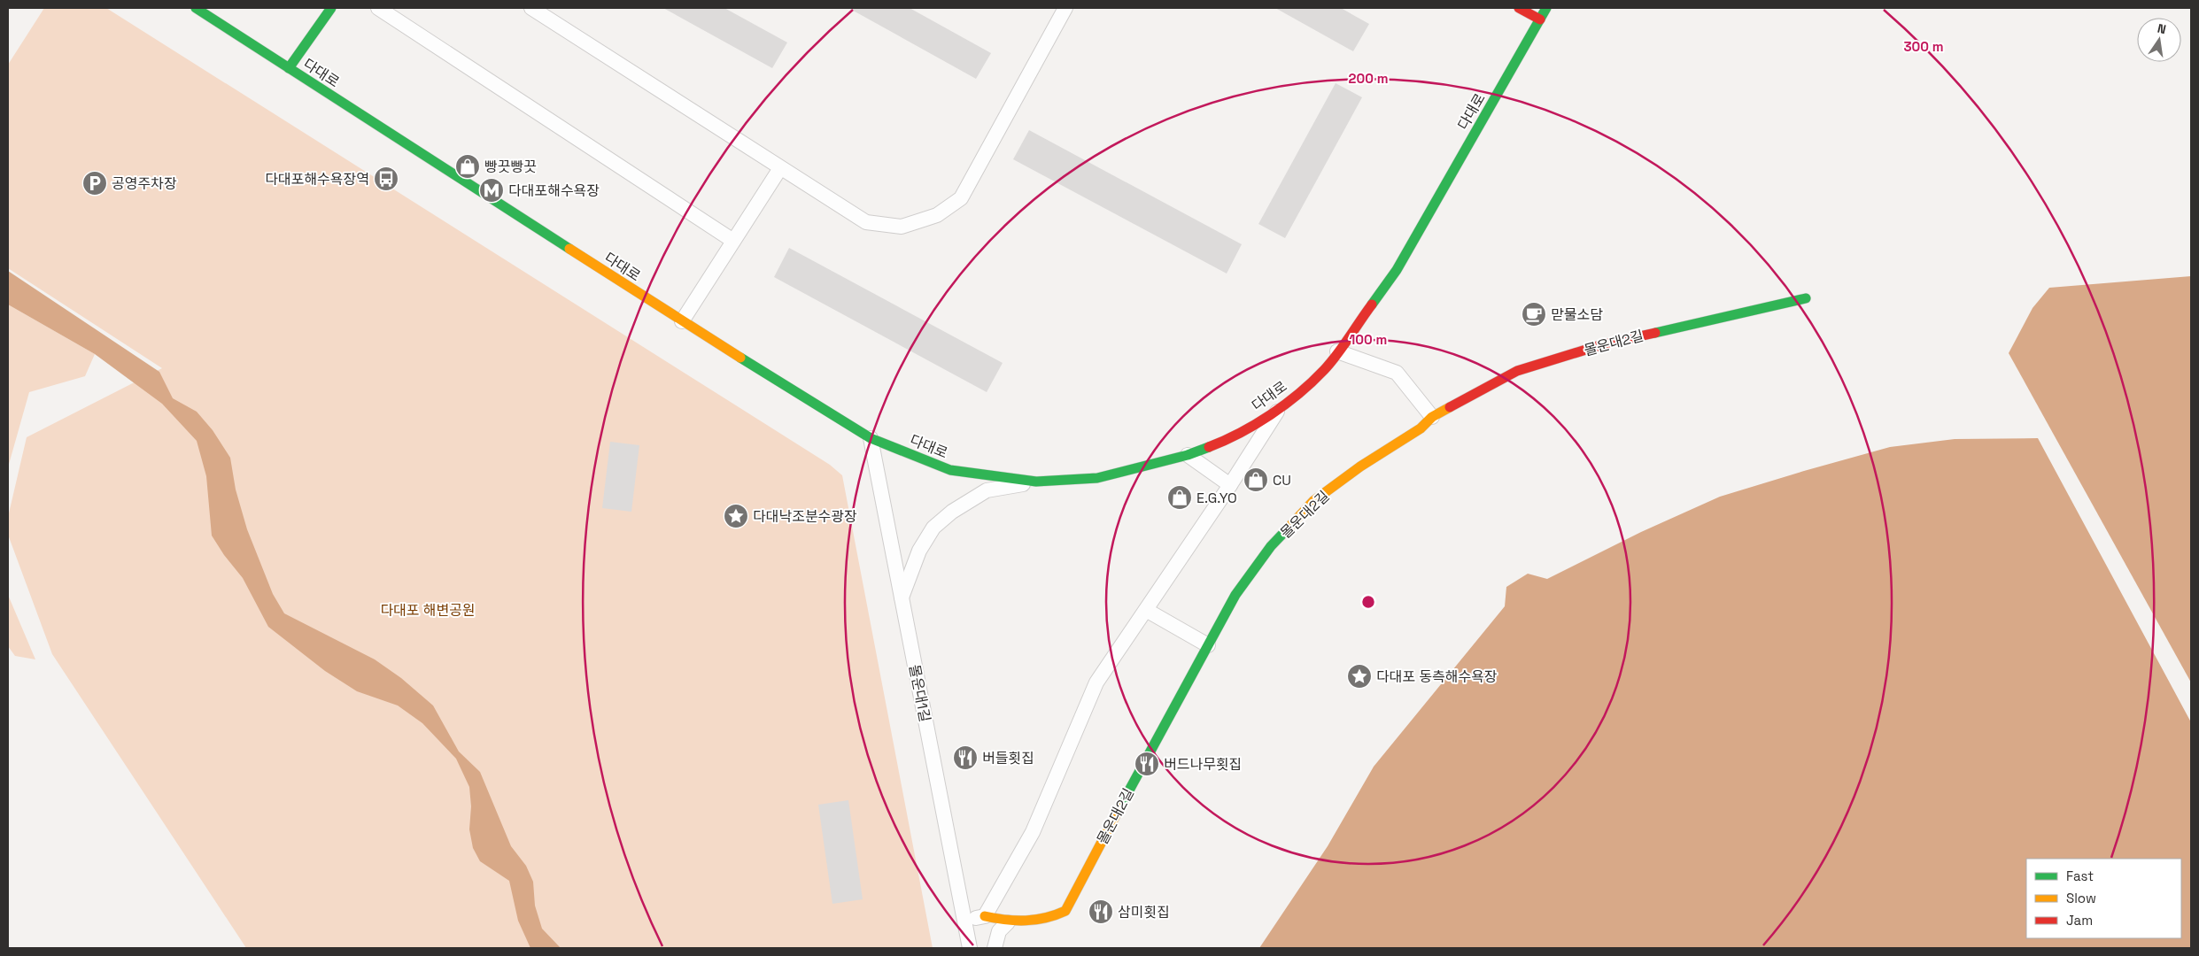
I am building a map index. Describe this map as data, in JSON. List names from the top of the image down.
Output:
{
  "streets": {
    "main road": ["다대로", "몰운대2길"],
    "street": ["몰운대1길"]
  },
  "crossings": [
    ["다대로", "몰운대1길"]
  ],
  "parks": ["다대포 해변공원"],
  "places": {
    "shop": ["빵끗빵끗", "CU", "E.G.YO"],
    "bus stop": ["다대포해수욕장역"],
    "parking": ["공영주차장"],
    "metro station": ["다대포해수욕장"],
    "cafe": ["맏물소담"],
    "place": ["다대낙조분수광장", "다대포 동측해수욕장"],
    "restaurant": ["버들횟집", "버드나무횟집", "삼미횟집"]
  },
  "legend": ["Fast", "Slow", "Jam"],
  "north": "top",
  "rings": ["300 m", "200 m", "100 m"]
}
